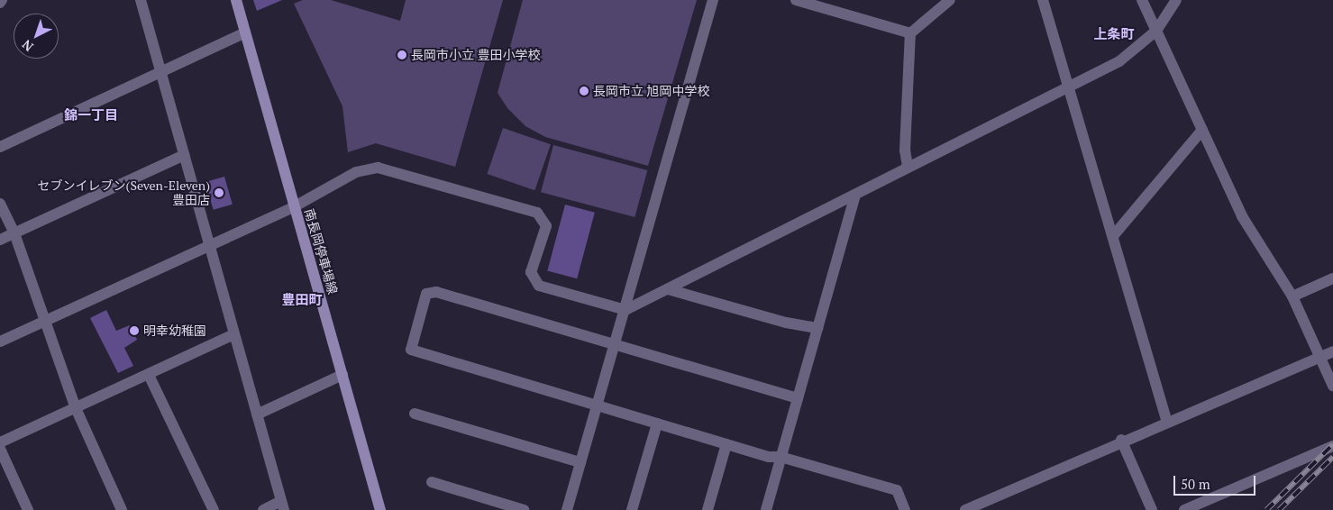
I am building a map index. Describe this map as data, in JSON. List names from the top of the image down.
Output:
{
  "streets": {
    "main road": ["南長岡停車場線"]
  },
  "districts": ["上条町", "錦一丁目", "豊田町"],
  "places": [
    "長岡市小立 豊田小学校",
    "長岡市立 旭岡中学校",
    "セブンイレブン(Seven-Eleven) 豊田店",
    "明幸幼稚園"
  ],
  "scale_bar": "50 m",
  "north": "bottom left"
}
